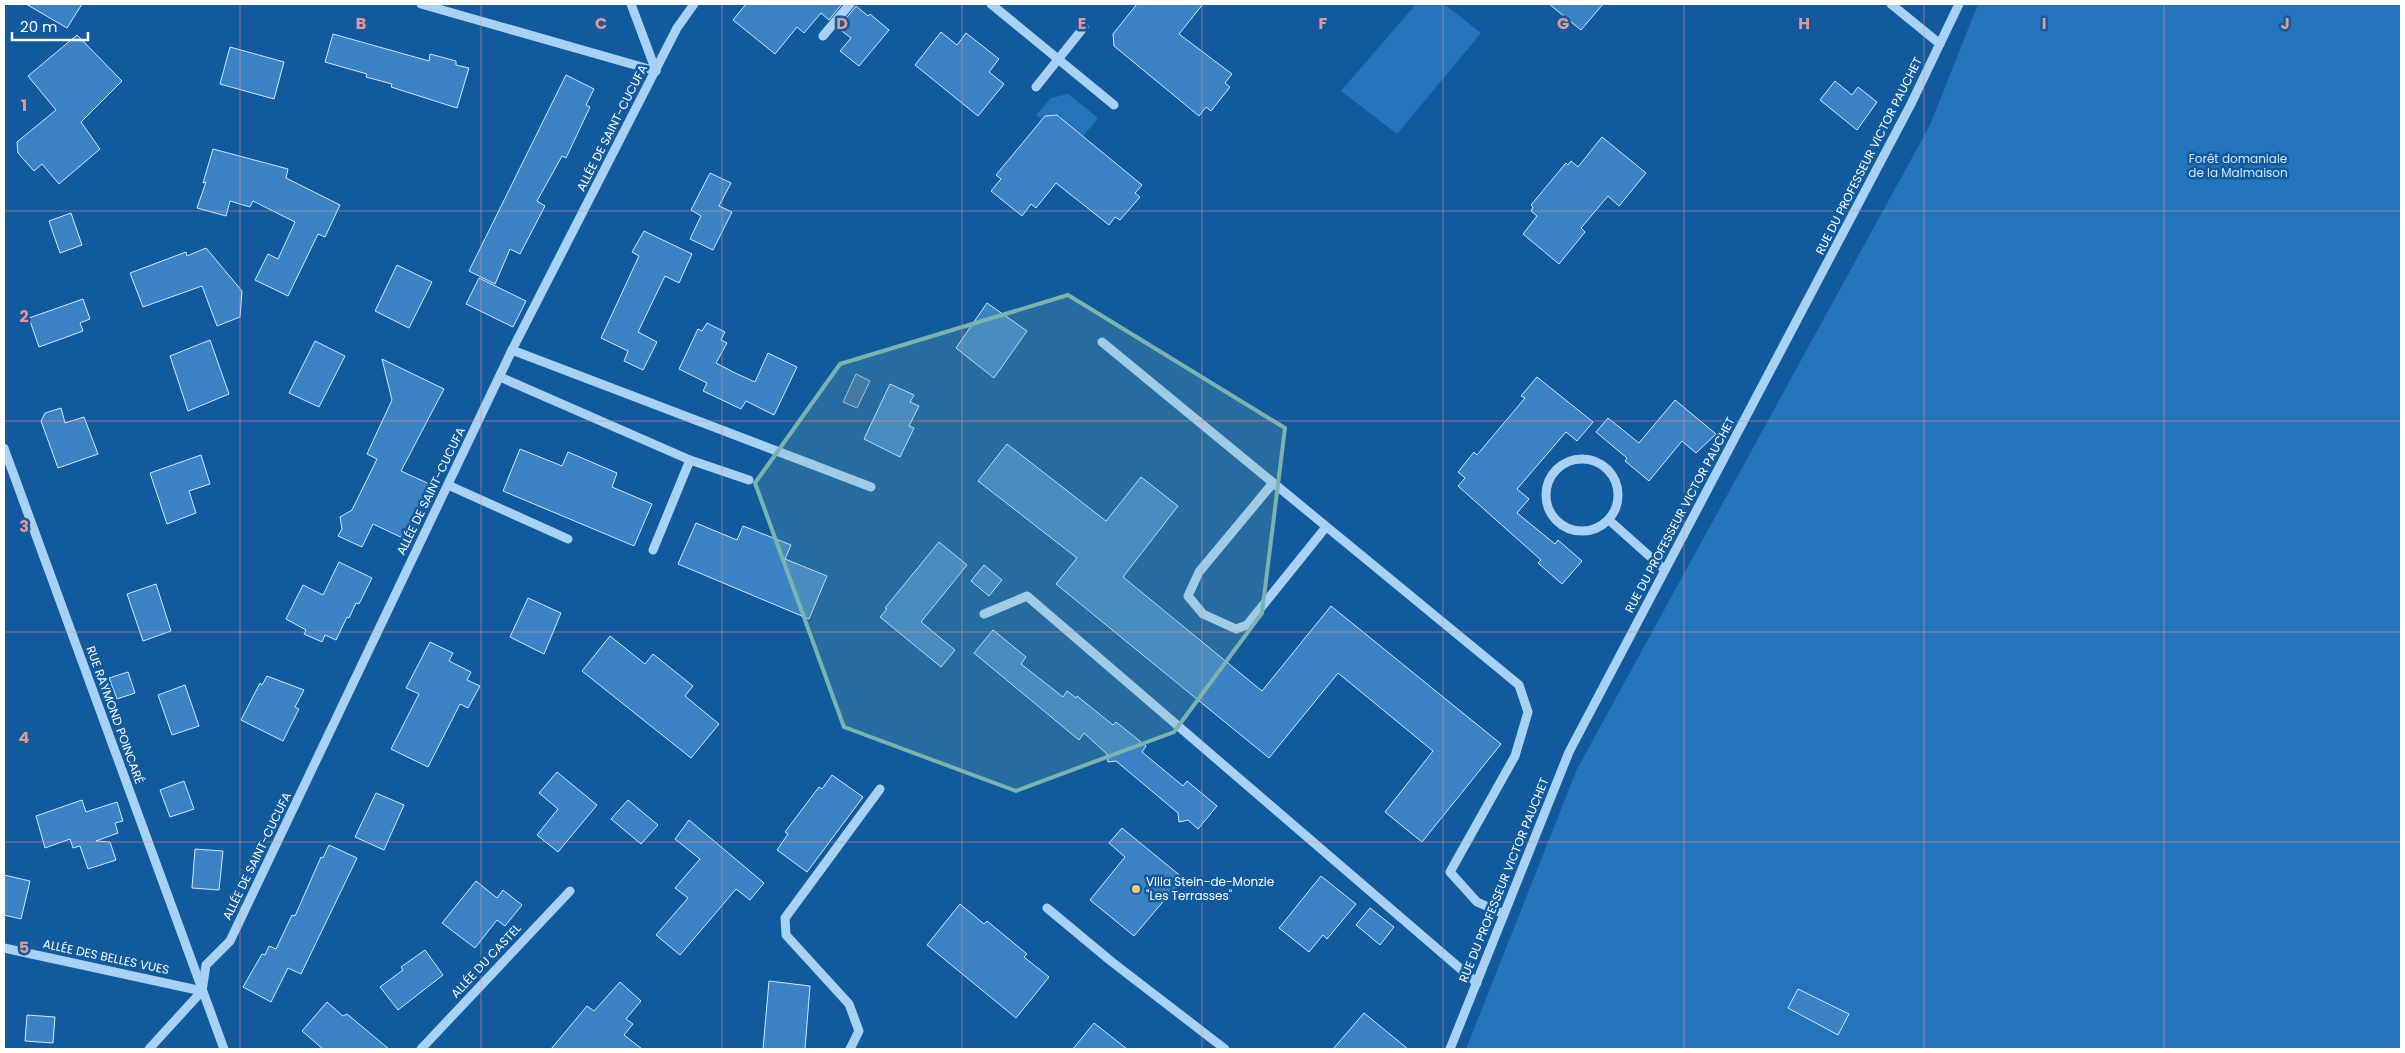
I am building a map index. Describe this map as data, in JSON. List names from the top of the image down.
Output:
{
  "streets": {
    "street": [
      "ALLÉE DE SAINT-CUCUFA",
      "RUE DU PROFESSEUR VICTOR PAUCHET",
      "RUE RAYMOND POINCARÉ",
      "ALLÉE DES BELLES VUES",
      "ALLÉE DU CASTEL"
    ]
  },
  "crossings": [
    ["ALLÉE DE SAINT-CUCUFA", "RUE RAYMOND POINCARÉ"],
    ["ALLÉE DE SAINT-CUCUFA", "ALLÉE DES BELLES VUES"],
    ["RUE RAYMOND POINCARÉ", "ALLÉE DES BELLES VUES"]
  ],
  "parks": ["Forêt domaniale de la Malmaison"],
  "places": ["Villa Stein-de-Monzie \"Les Terrasses\""],
  "scale_bar": "20 m",
  "grid": {
    "columns": [
      "B",
      "C",
      "D",
      "E",
      "F",
      "G",
      "H",
      "I",
      "J"
    ],
    "rows": [
      "1",
      "2",
      "3",
      "4",
      "5"
    ]
  }
}
